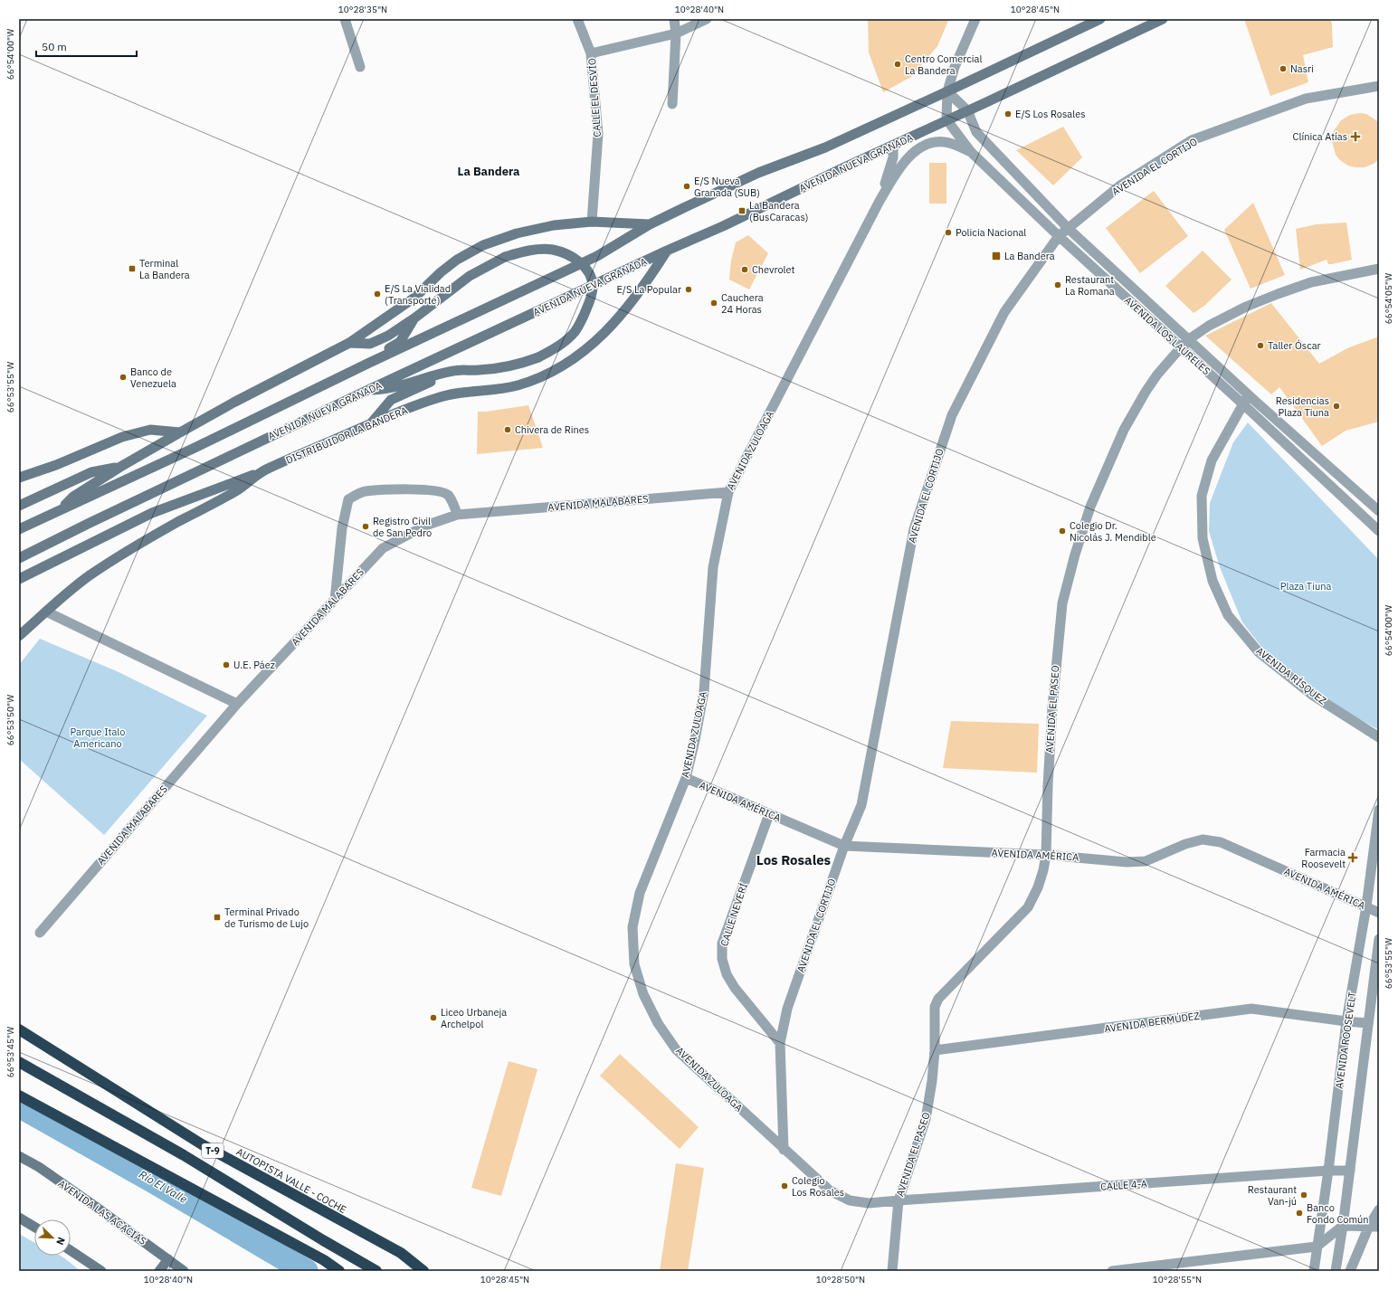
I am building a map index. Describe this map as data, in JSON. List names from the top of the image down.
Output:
{
  "streets": {
    "highway": ["T-9", "AUTOPISTA VALLE - COCHE"],
    "main road": ["AVENIDA NUEVA GRANADA", "DISTRIBUIDOR LA BANDERA", "AVENIDA LAS ACACIAS"],
    "street": [
      "CALLE EL DESVÍO",
      "AVENIDA EL CORTIJO",
      "AVENIDA LOS LAURELES",
      "AVENIDA ZULOAGA",
      "AVENIDA MALABARES",
      "AVENIDA RÍSQUEZ",
      "AVENIDA EL PASEO",
      "AVENIDA AMÉRICA",
      "CALLE NEVERÍ",
      "AVENIDA BERMÚDEZ",
      "AVENIDA ROOSEVELT",
      "CALLE 4-A"
    ]
  },
  "crossings": [
    ["AVENIDA NUEVA GRANADA", "AVENIDA LOS LAURELES"],
    ["AVENIDA NUEVA GRANADA", "DISTRIBUIDOR LA BANDERA"],
    ["AVENIDA NUEVA GRANADA", "AVENIDA ZULOAGA"],
    ["AVENIDA EL CORTIJO", "AVENIDA LOS LAURELES"],
    ["AVENIDA EL CORTIJO", "AVENIDA ZULOAGA"],
    ["AVENIDA EL CORTIJO", "AVENIDA AMÉRICA"],
    ["AVENIDA EL CORTIJO", "CALLE NEVERÍ"],
    ["AVENIDA LOS LAURELES", "AVENIDA ZULOAGA"],
    ["AVENIDA LOS LAURELES", "AVENIDA RÍSQUEZ"],
    ["AVENIDA LOS LAURELES", "AVENIDA EL PASEO"],
    ["AVENIDA ZULOAGA", "AVENIDA MALABARES"],
    ["AVENIDA ZULOAGA", "AVENIDA EL PASEO"],
    ["AVENIDA ZULOAGA", "AVENIDA AMÉRICA"],
    ["AVENIDA ZULOAGA", "CALLE 4-A"],
    ["AVENIDA EL PASEO", "AVENIDA AMÉRICA"],
    ["AVENIDA EL PASEO", "AVENIDA BERMÚDEZ"],
    ["AVENIDA EL PASEO", "CALLE 4-A"],
    ["AVENIDA AMÉRICA", "CALLE NEVERÍ"],
    ["AVENIDA AMÉRICA", "AVENIDA ROOSEVELT"],
    ["AVENIDA BERMÚDEZ", "AVENIDA ROOSEVELT"],
    ["AVENIDA ROOSEVELT", "CALLE 4-A"]
  ],
  "districts": ["La Bandera", "Los Rosales"],
  "water": ["Río El Valle"],
  "parks": ["Plaza Tiuna", "Parque Italo Americano"],
  "places": {
    "other": [
      "Centro Comercial La Bandera",
      "Nasri",
      "E/S Los Rosales",
      "E/S Nueva Granada (SUB)",
      "Policia Nacional",
      "Chevrolet",
      "Restaurant La Romana",
      "E/S La Popular",
      "E/S La Vialidad (Transporte)",
      "Cauchera 24 Horas",
      "Taller Óscar",
      "Banco de Venezuela",
      "Residencias Plaza Tiuna",
      "Chivera de Rines",
      "Registro Civil de San Pedro",
      "Colegio Dr. Nicolás J. Mendible",
      "U.E. Páez",
      "Liceo Urbaneja Archelpol",
      "Colegio Los Rosales",
      "Restaurant Van-jú",
      "Banco Fondo Común"
    ],
    "health": ["Clínica Atías", "Farmacia Roosevelt"],
    "transit": [
      "La Bandera (BusCaracas)",
      "La Bandera",
      "Terminal La Bandera",
      "Terminal Privado de Turismo de Lujo"
    ]
  },
  "scale_bar": "50 m",
  "north": "bottom right",
  "coordinates": [
    "10°28'35\"N",
    "10°28'40\"N",
    "10°28'45\"N",
    "66°54'00\"W",
    "66°54'05\"W",
    "66°53'55\"W",
    "66°53'50\"W",
    "66°53'45\"W",
    "10°28'50\"N",
    "10°28'55\"N"
  ]
}
